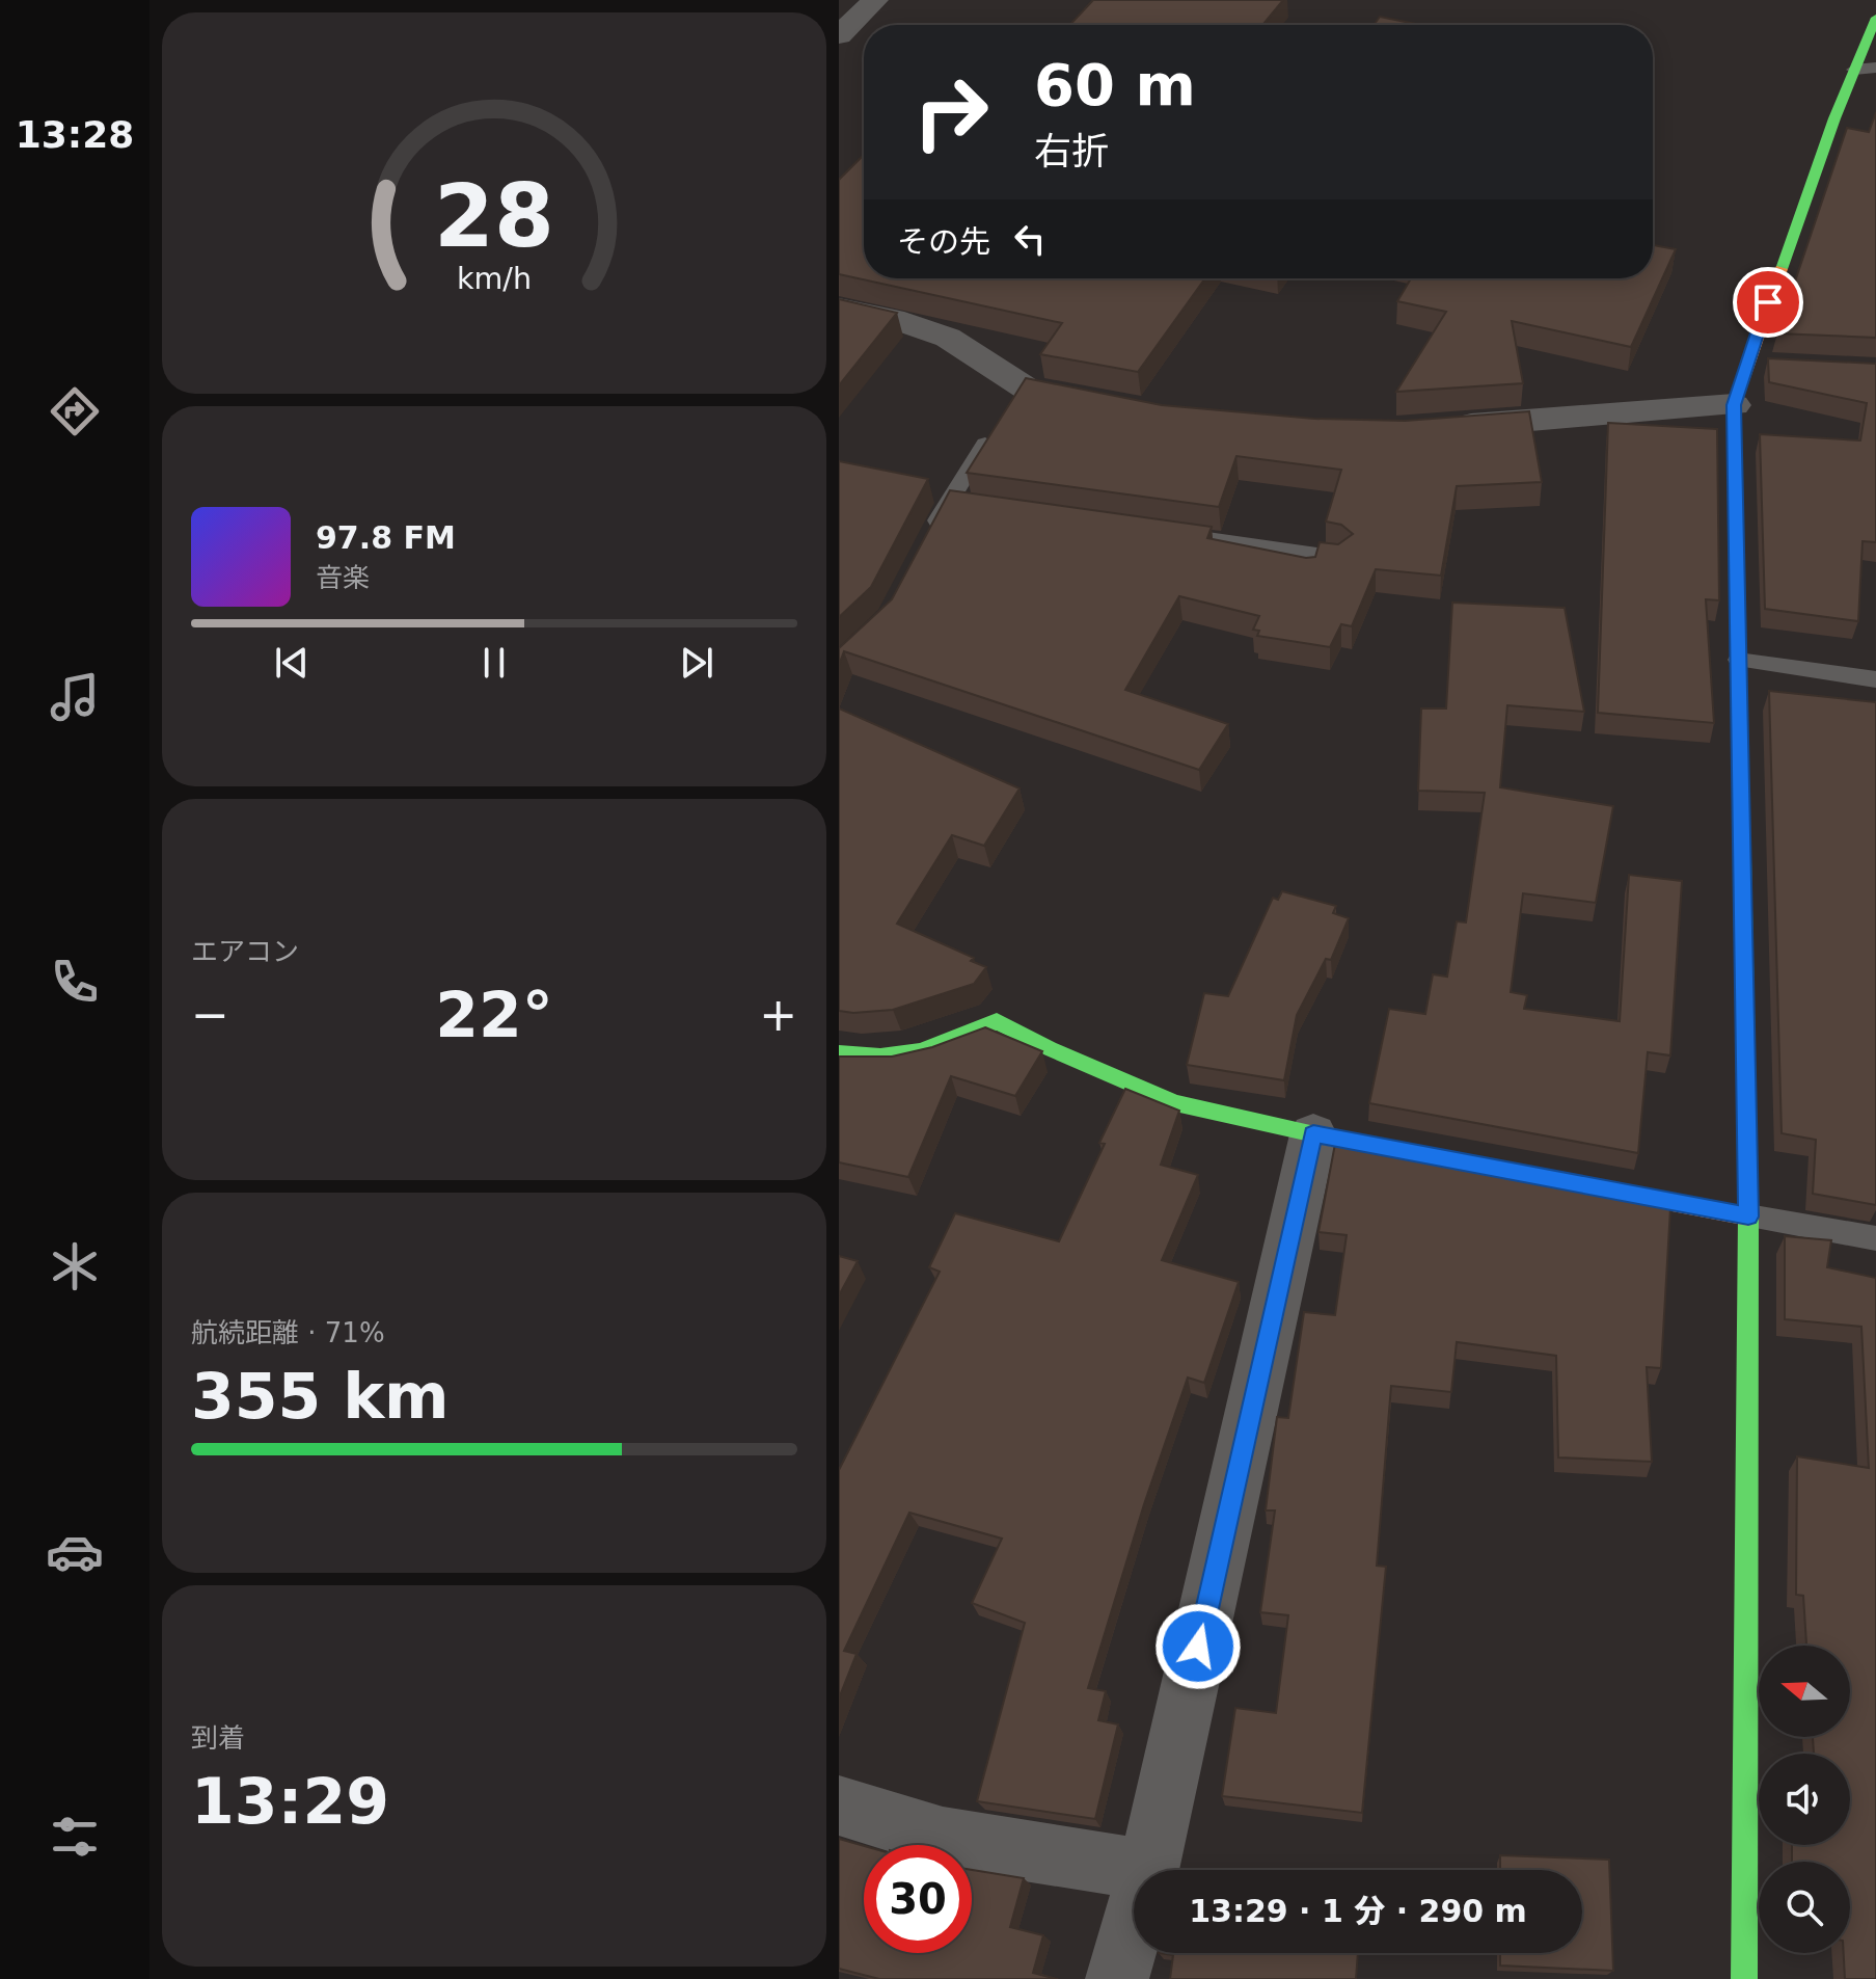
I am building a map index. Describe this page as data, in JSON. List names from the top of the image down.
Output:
{
  "north": "left",
  "page": {
    "tabs": "13:28",
    "turn": ["60 m", "右折"],
    "then": "その先",
    "song": ["97.8 FM", "音楽"],
    "tile": [
      "エアコン",
      ["航続距離 · 71%", "355 km"],
      ["到着", "13:29"]
    ],
    "heat": ["−", "22°", "+"],
    "limit": "30",
    "trip": "13:29 · 1 分 · 290 m",
    "gauge": ["28", "km/h"]
  }
}
